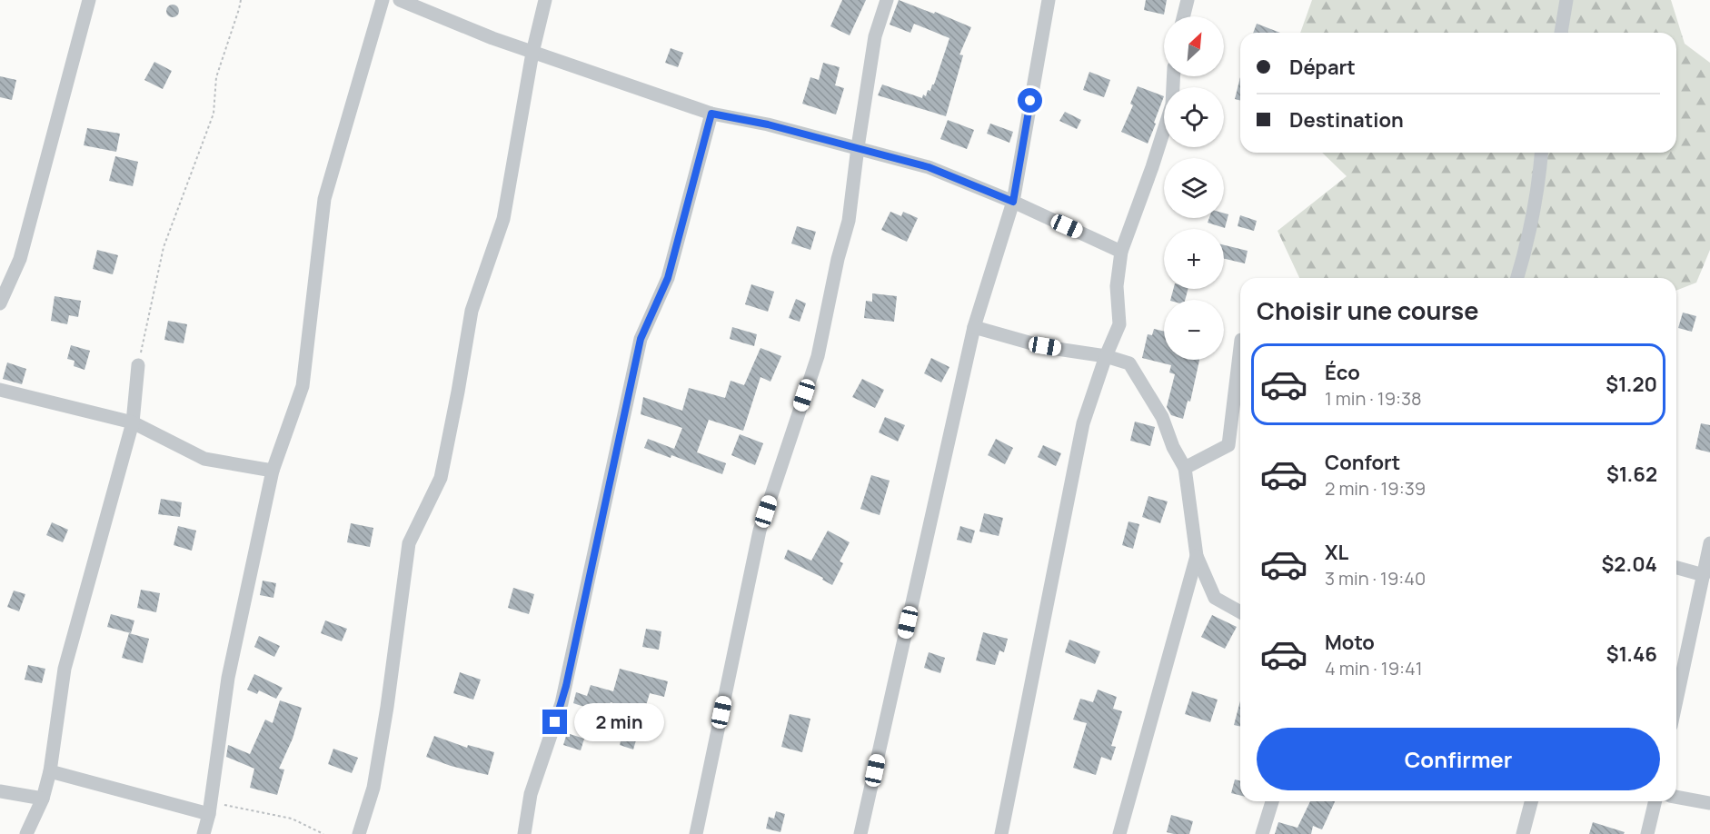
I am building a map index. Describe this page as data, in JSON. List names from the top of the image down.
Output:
{
  "north": "top right",
  "page": {
    "map_buttons": ["+", "−"],
    "banner": ["Départ", "Destination"],
    "heading": "Choisir une course",
    "list": [
      {
        "name": "Éco",
        "note": "1 min · 19:38",
        "value": "$1.20"
      },
      {
        "name": "Confort",
        "note": "2 min · 19:39",
        "value": "$1.62"
      },
      {
        "name": "XL",
        "note": "3 min · 19:40",
        "value": "$2.04"
      },
      {
        "name": "Moto",
        "note": "4 min · 19:41",
        "value": "$1.46"
      }
    ],
    "bubble": "2 min",
    "buttons": "Confirmer"
  }
}
